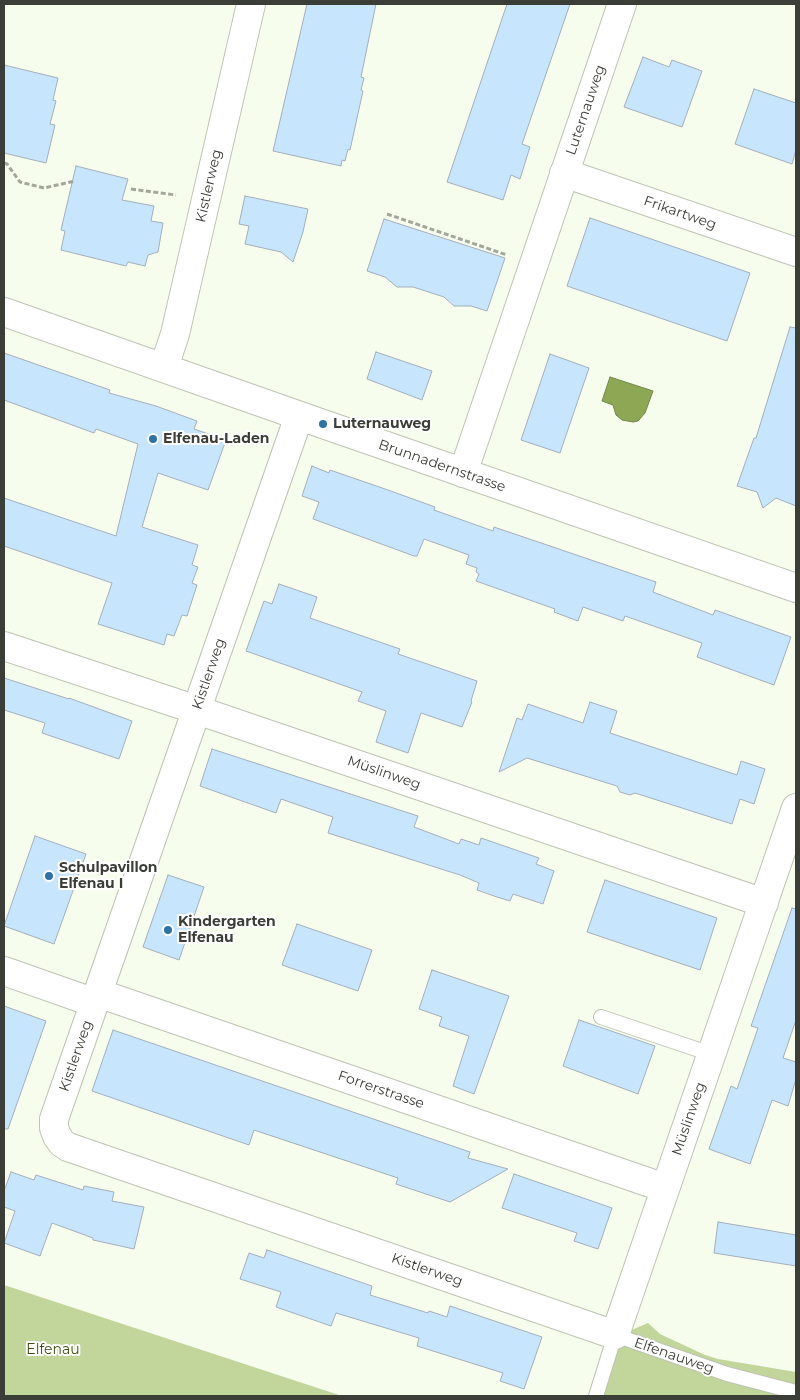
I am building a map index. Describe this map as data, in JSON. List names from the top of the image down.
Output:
{
  "streets": {
    "street": [
      "Luternauweg",
      "Kistlerweg",
      "Frikartweg",
      "Brunnadernstrasse",
      "Müslinweg",
      "Forrerstrasse"
    ],
    "lane": ["Elfenauweg"]
  },
  "crossings": [
    ["Luternauweg", "Frikartweg"],
    ["Luternauweg", "Brunnadernstrasse"],
    ["Kistlerweg", "Brunnadernstrasse"],
    ["Kistlerweg", "Müslinweg"],
    ["Kistlerweg", "Forrerstrasse"],
    ["Kistlerweg", "Elfenauweg"],
    ["Müslinweg", "Forrerstrasse"],
    ["Müslinweg", "Elfenauweg"]
  ],
  "parks": ["Elfenau"],
  "places": [
    "Luternauweg",
    "Elfenau-Laden",
    "Schulpavillon Elfenau I",
    "Kindergarten Elfenau"
  ]
}
